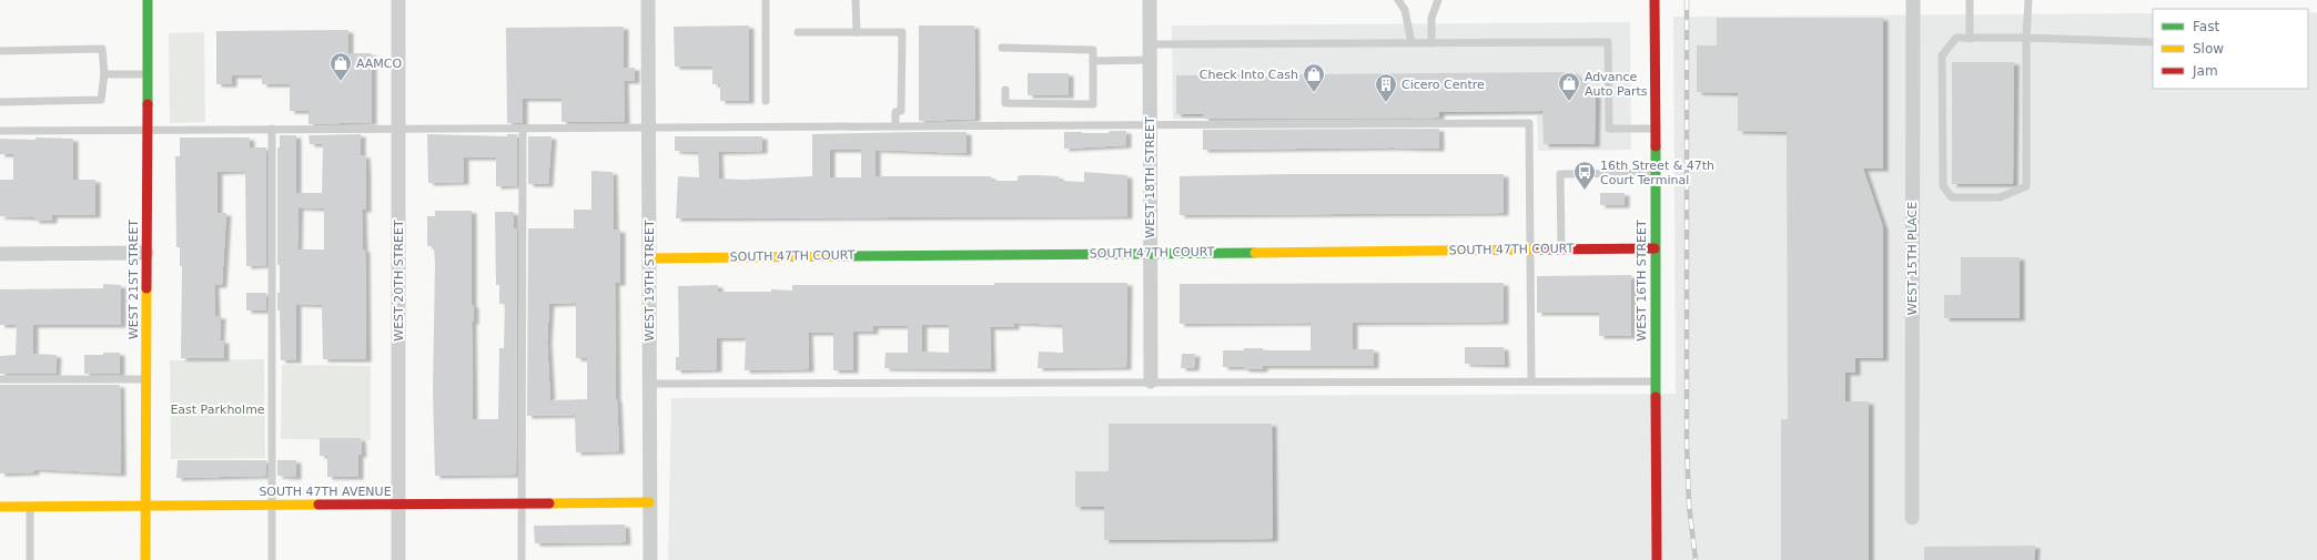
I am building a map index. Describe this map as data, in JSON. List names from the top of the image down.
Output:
{
  "streets": {
    "street": [
      "WEST 18TH STREET",
      "SOUTH 47TH COURT",
      "WEST 15TH PLACE",
      "WEST 21ST STREET",
      "WEST 20TH STREET",
      "WEST 19TH STREET",
      "WEST 16TH STREET",
      "SOUTH 47TH AVENUE"
    ]
  },
  "crossings": [
    ["WEST 18TH STREET", "SOUTH 47TH COURT"],
    ["SOUTH 47TH COURT", "WEST 19TH STREET"],
    ["SOUTH 47TH COURT", "WEST 16TH STREET"],
    ["WEST 21ST STREET", "SOUTH 47TH AVENUE"],
    ["WEST 20TH STREET", "SOUTH 47TH AVENUE"],
    ["WEST 19TH STREET", "SOUTH 47TH AVENUE"]
  ],
  "parks": ["East Parkholme"],
  "places": {
    "shop": ["AAMCO", "Check Into Cash", "Advance Auto Parts"],
    "building": ["Cicero Centre"],
    "bus stop": ["16th Street & 47th Court Terminal"]
  },
  "legend": ["Fast", "Slow", "Jam"]
}
